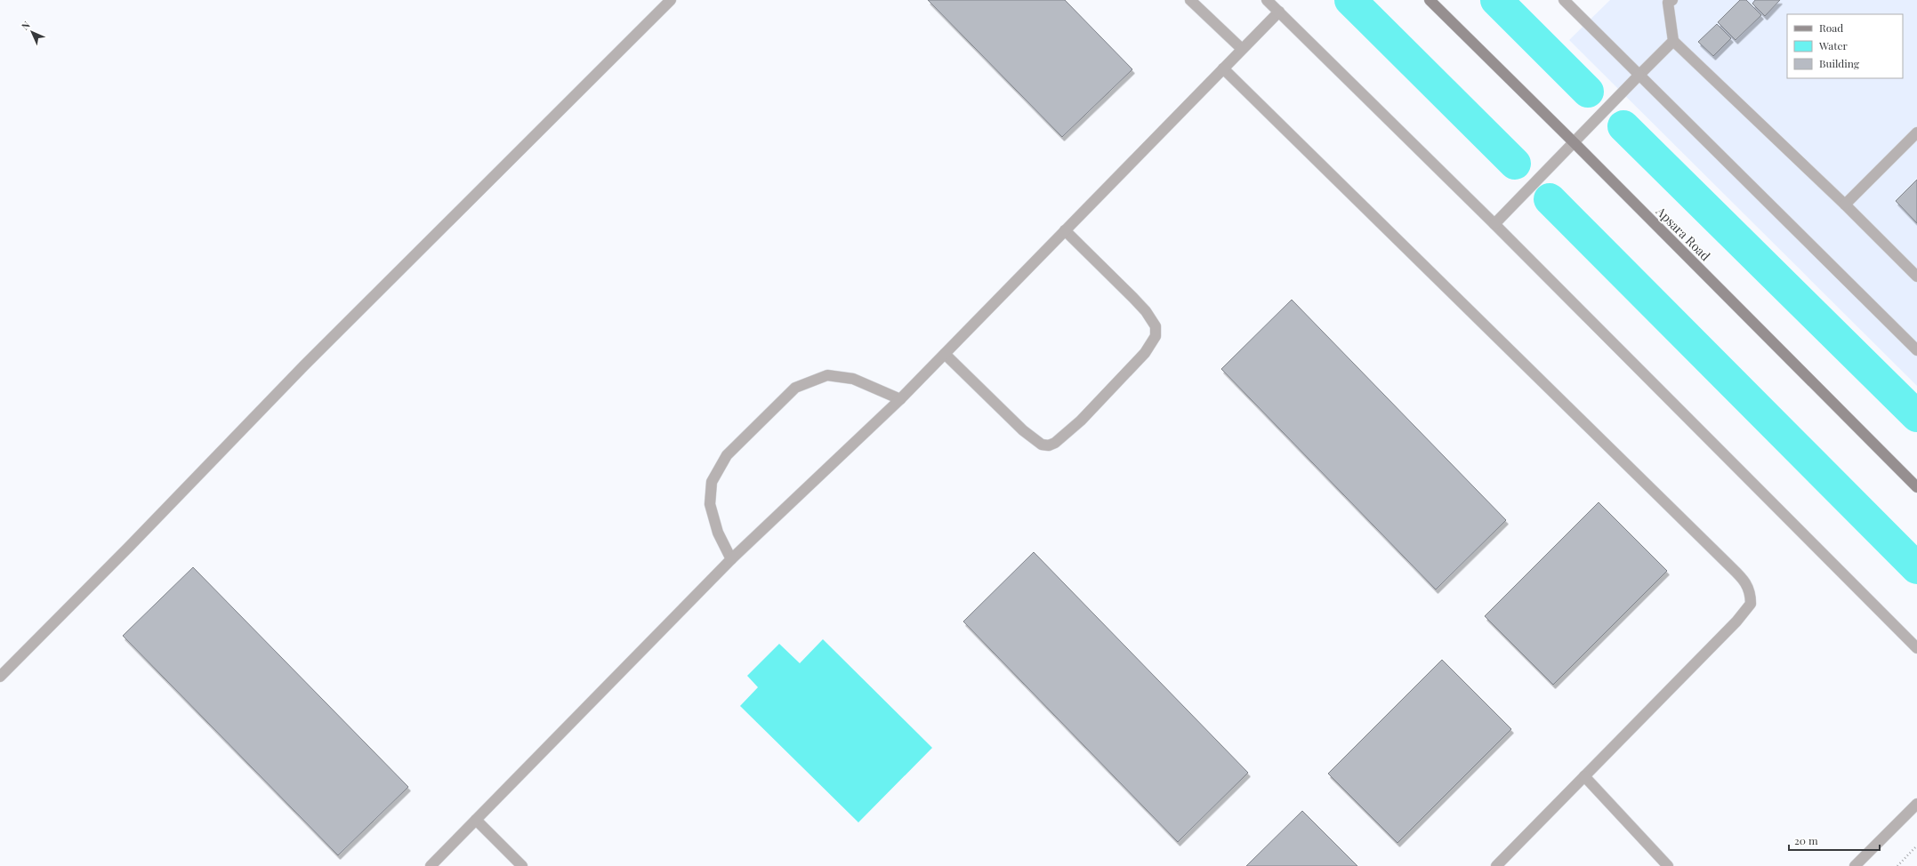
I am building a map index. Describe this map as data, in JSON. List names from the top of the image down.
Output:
{
  "streets": {
    "street": ["Apsara Road"]
  },
  "legend": ["Road", "Water", "Building"],
  "scale_bar": "20 m",
  "north": "top left"
}
